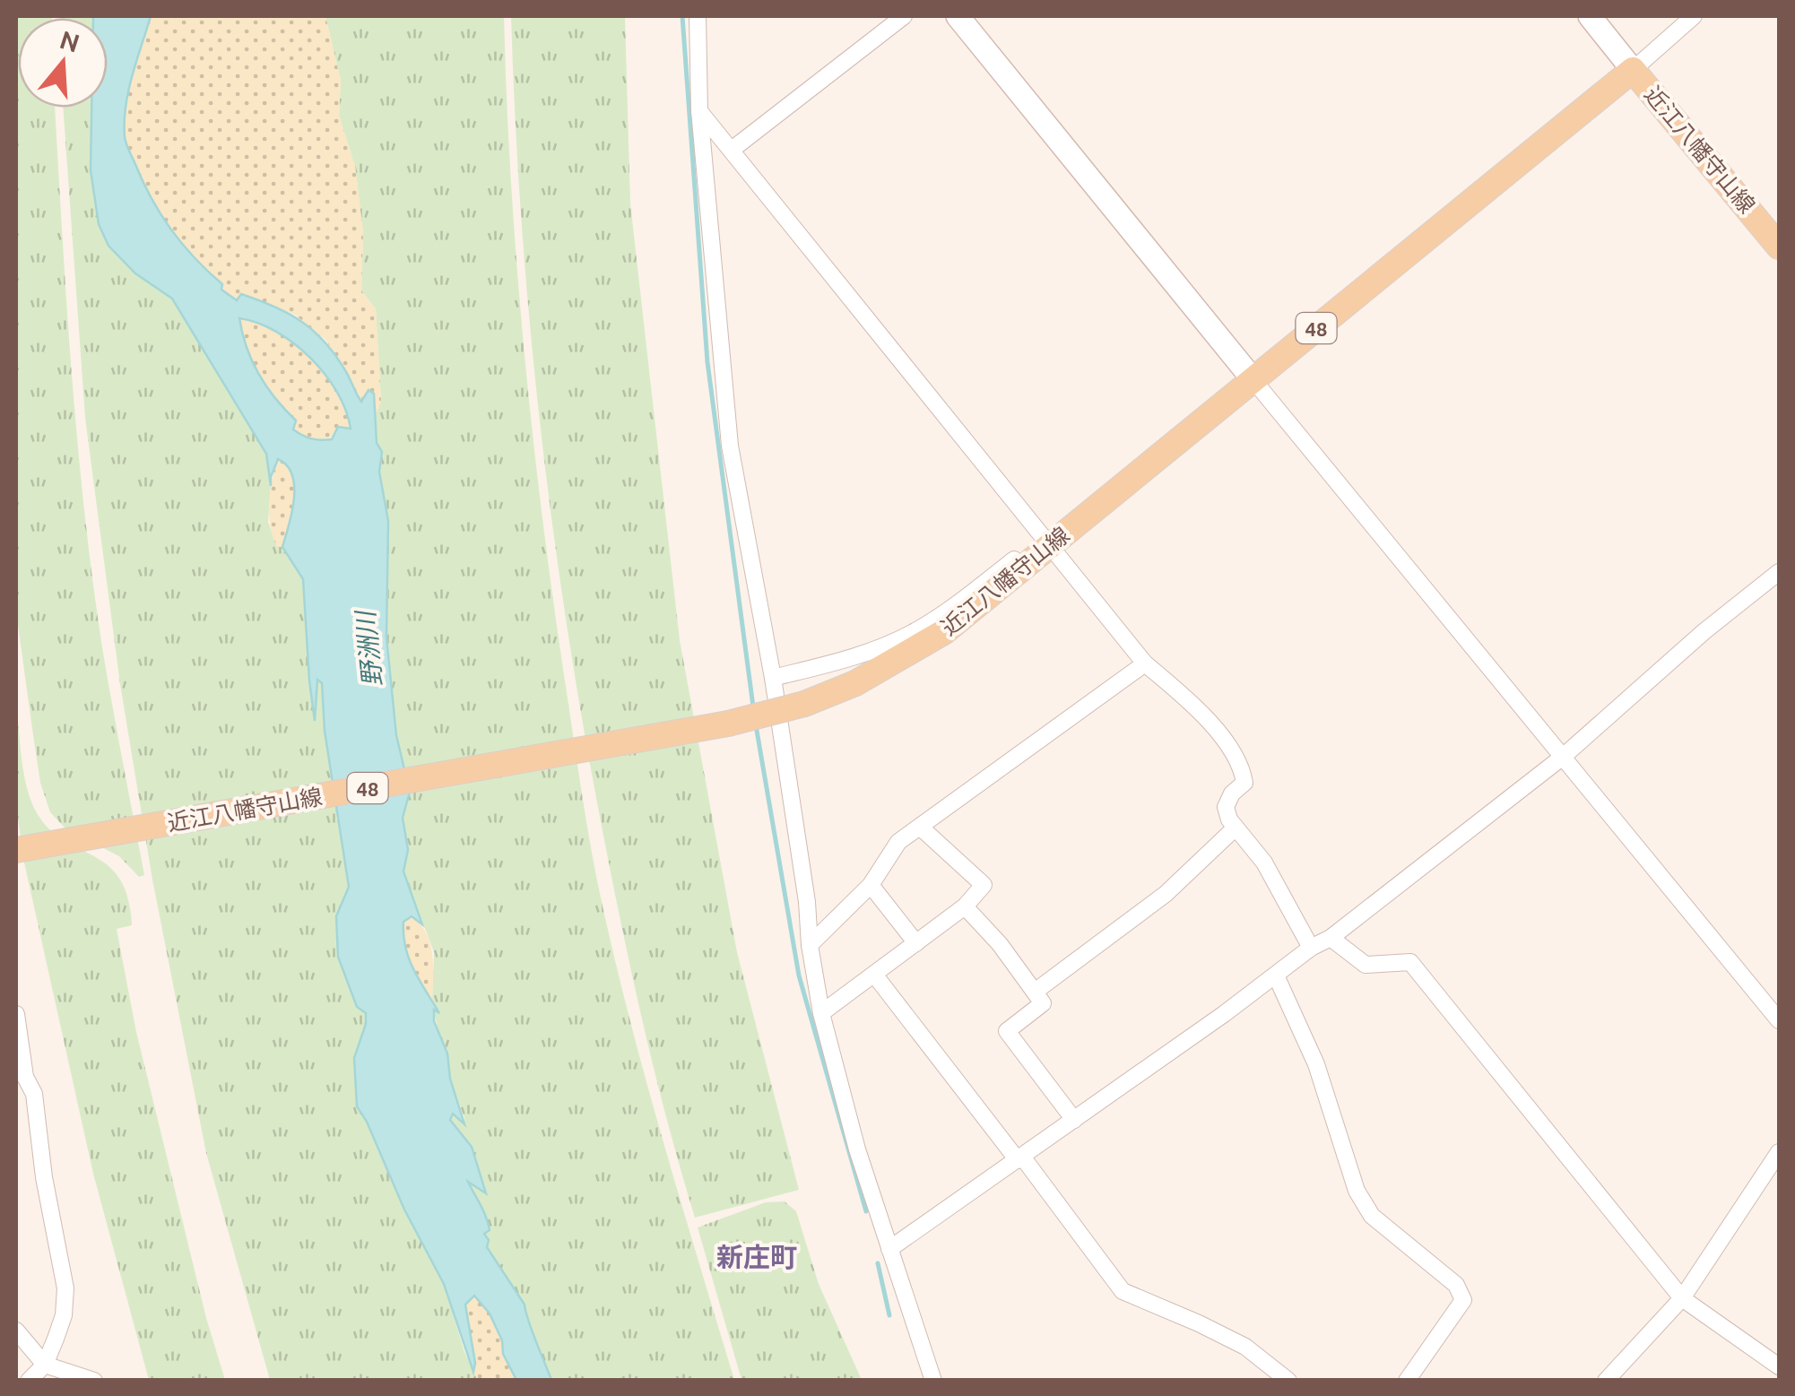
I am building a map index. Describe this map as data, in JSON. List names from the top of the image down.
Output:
{
  "streets": {
    "main road": ["近江八幡守山線", "48"]
  },
  "districts": ["新庄町"],
  "water": ["野洲川"],
  "north": "top"
}
